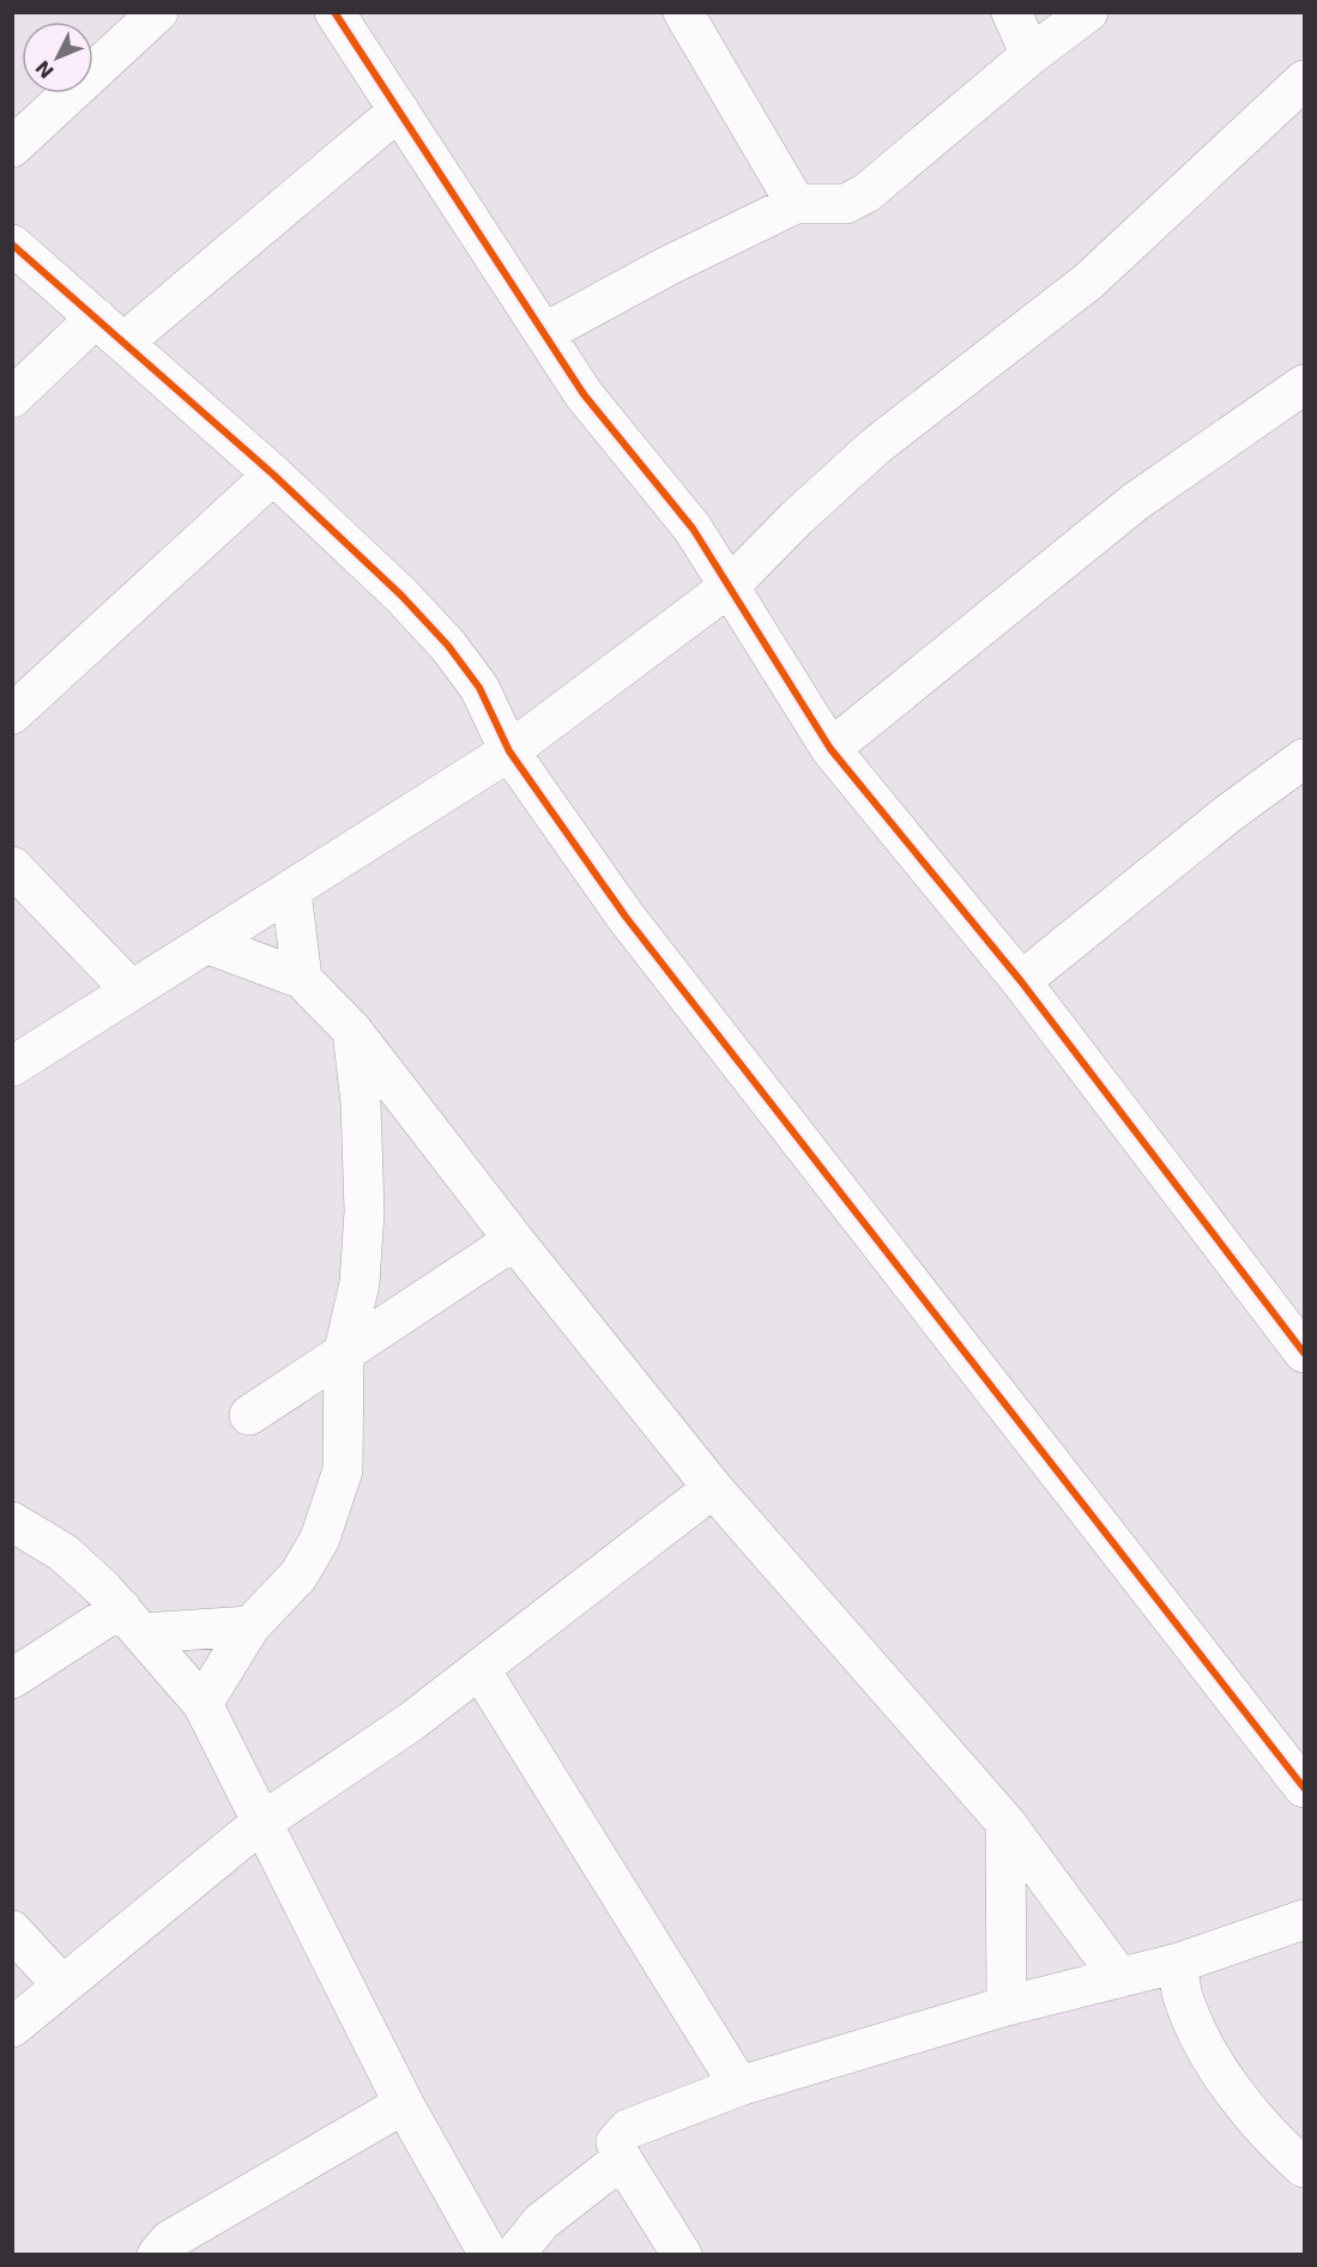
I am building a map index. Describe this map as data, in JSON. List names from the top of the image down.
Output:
{
  "north": "bottom left"
}
